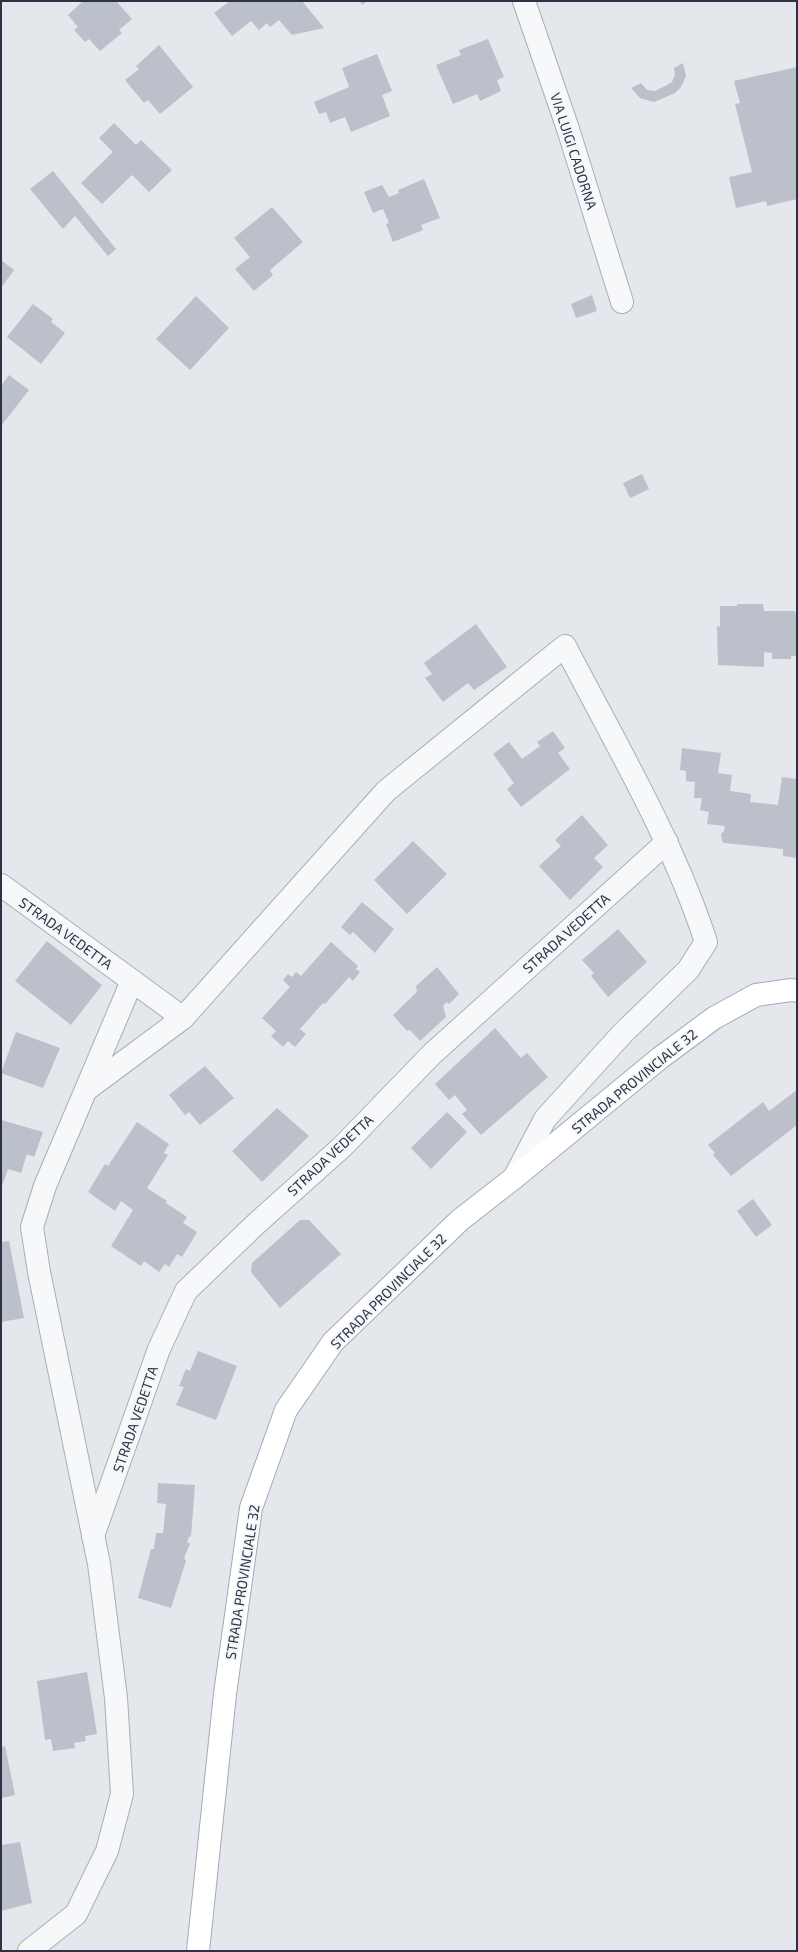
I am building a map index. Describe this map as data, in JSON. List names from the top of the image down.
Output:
{
  "streets": {
    "main road": ["STRADA PROVINCIALE 32"],
    "street": ["VIA LUIGI CADORNA", "STRADA VEDETTA"]
  }
}
